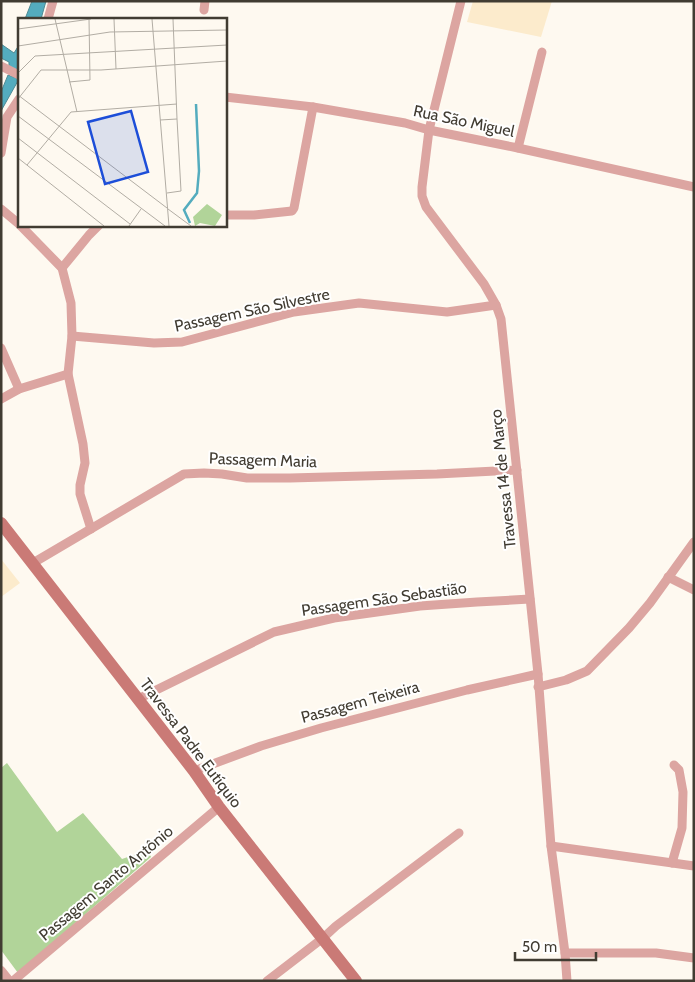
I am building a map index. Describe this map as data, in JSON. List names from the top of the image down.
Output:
{
  "streets": {
    "main road": ["Travessa Padre Eutíquio"],
    "street": [
      "Rua São Miguel",
      "Passagem São Silvestre",
      "Passagem Maria",
      "Travessa 14 de Março",
      "Passagem São Sebastião",
      "Passagem Teixeira",
      "Passagem Santo Antônio"
    ]
  },
  "crossings": [
    ["Rua São Miguel", "Travessa 14 de Março"],
    ["Passagem São Silvestre", "Travessa 14 de Março"],
    ["Passagem Maria", "Travessa 14 de Março"],
    ["Passagem Maria", "Travessa Padre Eutíquio"],
    ["Travessa 14 de Março", "Passagem São Sebastião"],
    ["Travessa 14 de Março", "Passagem Teixeira"],
    ["Passagem São Sebastião", "Travessa Padre Eutíquio"],
    ["Passagem Teixeira", "Travessa Padre Eutíquio"],
    ["Travessa Padre Eutíquio", "Passagem Santo Antônio"]
  ],
  "scale_bar": "50 m"
}
